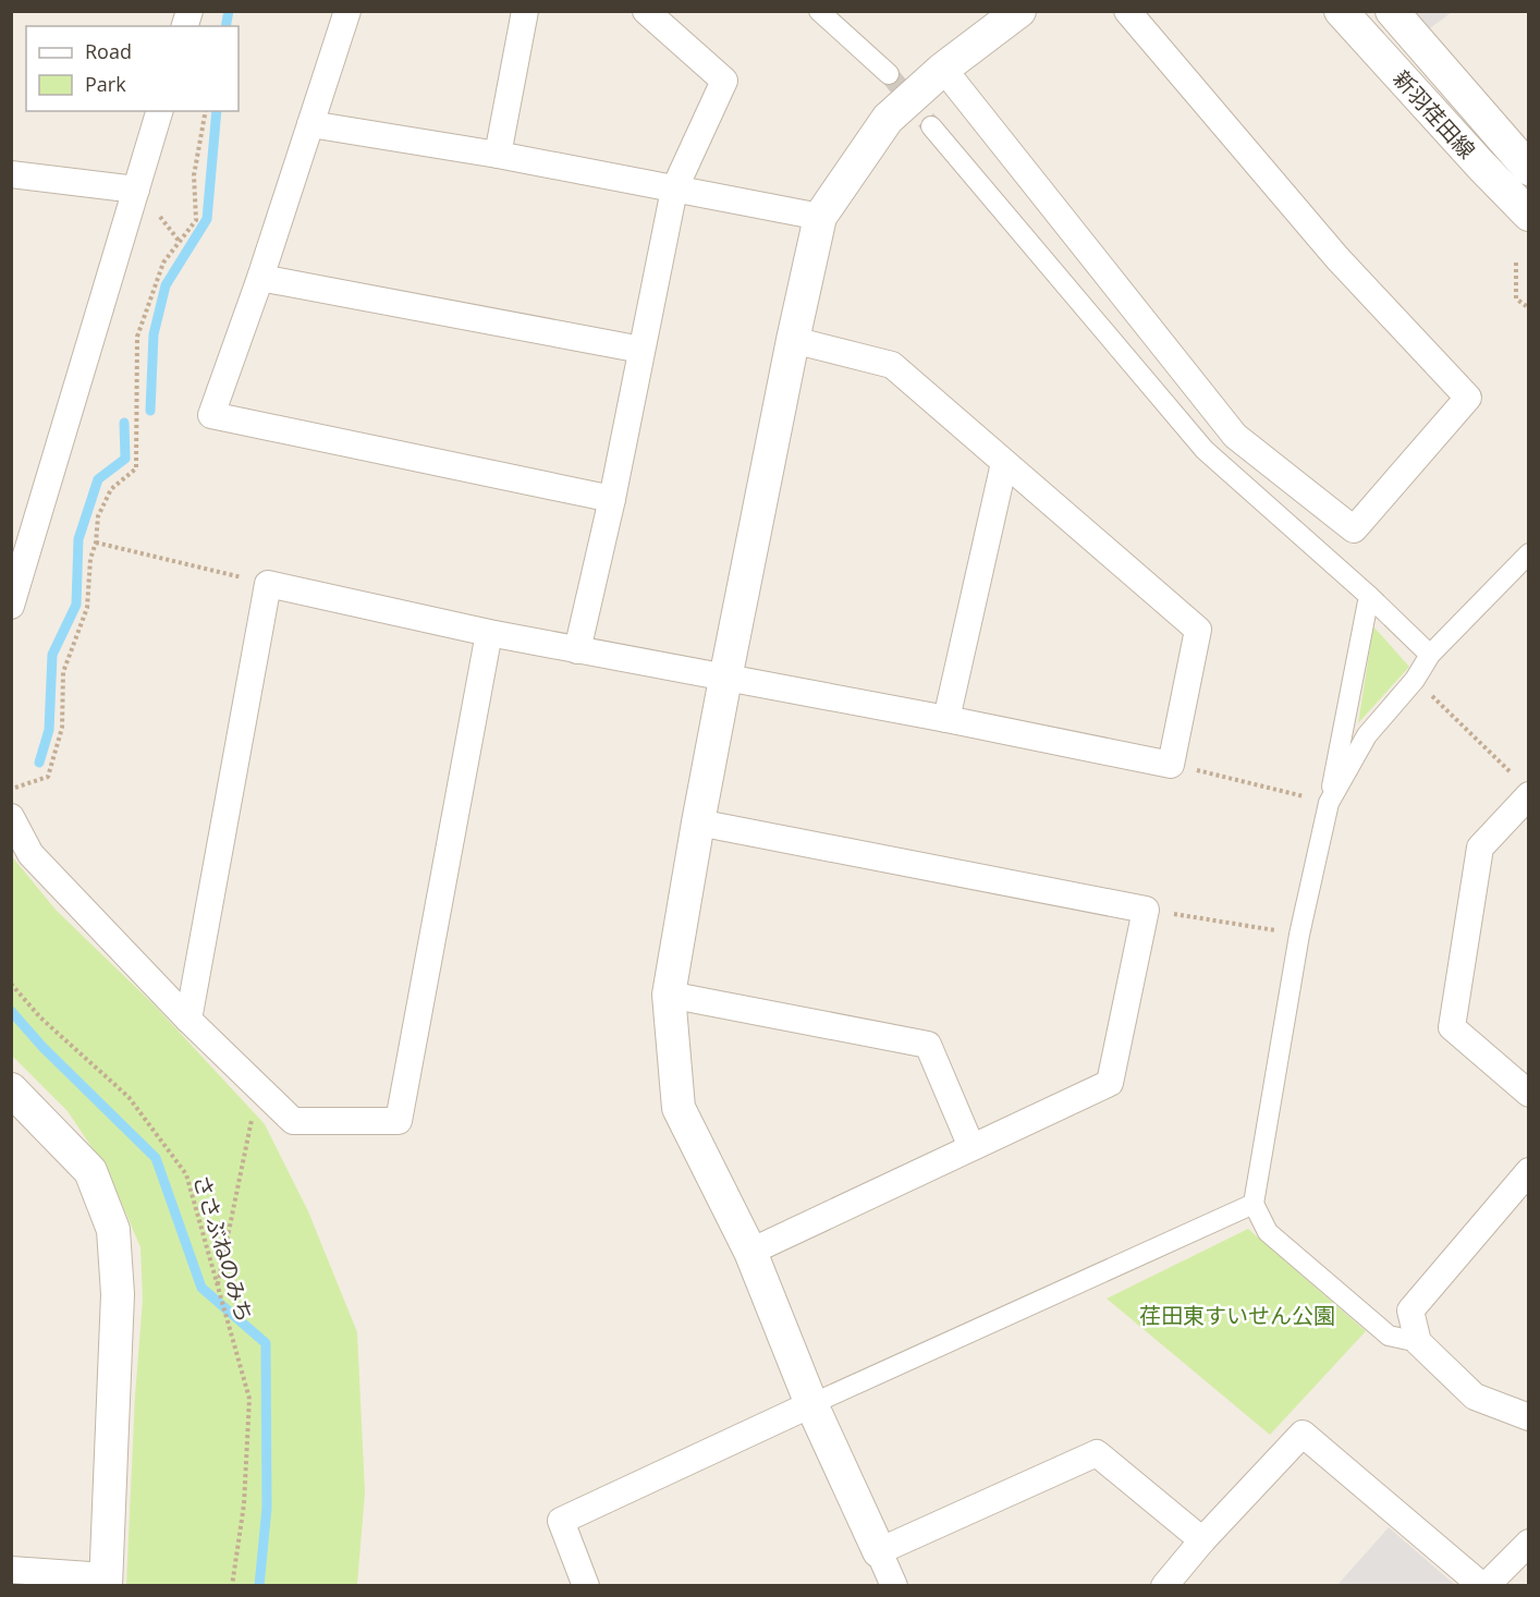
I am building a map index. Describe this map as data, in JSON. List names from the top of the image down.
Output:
{
  "streets": {
    "street": ["新羽荏田線"],
    "path": ["ささぶねのみち"]
  },
  "parks": ["荏田東すいせん公園"],
  "legend": ["Road", "Park"]
}
